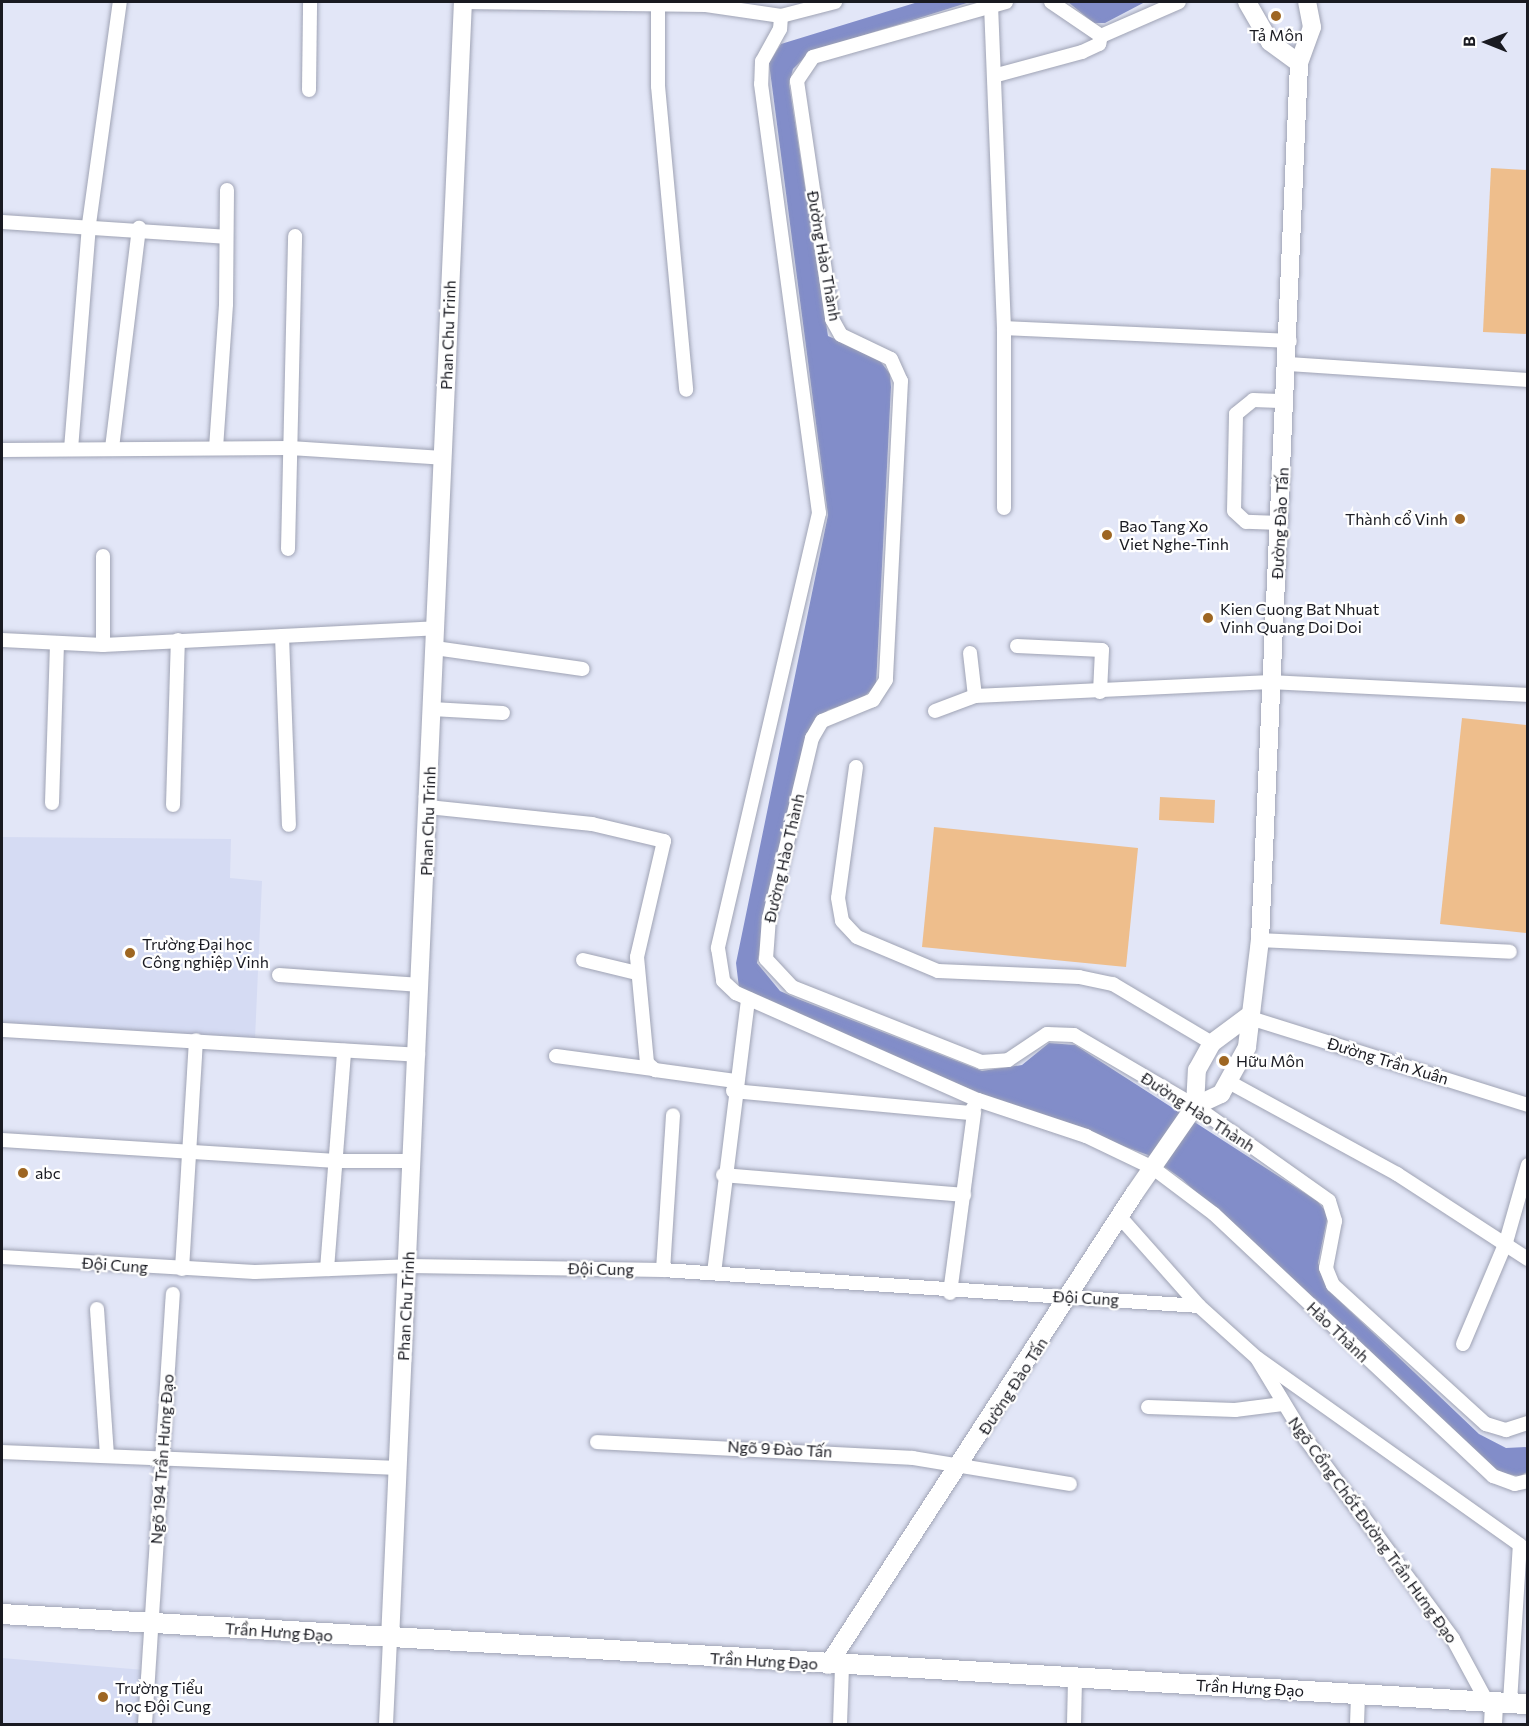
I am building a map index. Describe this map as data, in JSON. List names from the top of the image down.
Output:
{
  "streets": {
    "main road": ["Trần Hưng Đạo"],
    "street": [
      "Đường Hào Thành",
      "Phan Chu Trinh",
      "Đường Đào Tấn",
      "Đường Trần Xuân",
      "Đội Cung",
      "Hào Thành",
      "Ngõ 9 Đào Tấn",
      "Ngõ 194 Trần Hưng Đạo",
      "Ngõ Cổng Chốt Đường Trần Hưng Đạo"
    ]
  },
  "crossings": [
    ["Đường Hào Thành", "Đường Đào Tấn"],
    ["Phan Chu Trinh", "Đội Cung"],
    ["Phan Chu Trinh", "Trần Hưng Đạo"],
    ["Đường Đào Tấn", "Đường Trần Xuân"],
    ["Đường Đào Tấn", "Đội Cung"],
    ["Đường Đào Tấn", "Hào Thành"],
    ["Đường Đào Tấn", "Ngõ 9 Đào Tấn"],
    ["Đường Đào Tấn", "Trần Hưng Đạo"],
    ["Ngõ 194 Trần Hưng Đạo", "Trần Hưng Đạo"],
    ["Ngõ Cổng Chốt Đường Trần Hưng Đạo", "Trần Hưng Đạo"]
  ],
  "places": [
    "Tả Môn",
    "Thành cổ Vinh",
    "Bao Tang Xo Viet Nghe-Tinh",
    "Kien Cuong Bat Nhuat Vinh Quang Doi Doi",
    "Trường Đại học Công nghiệp Vinh",
    "Hữu Môn",
    "abc",
    "Trường Tiểu học Đội Cung"
  ],
  "north": "left"
}
